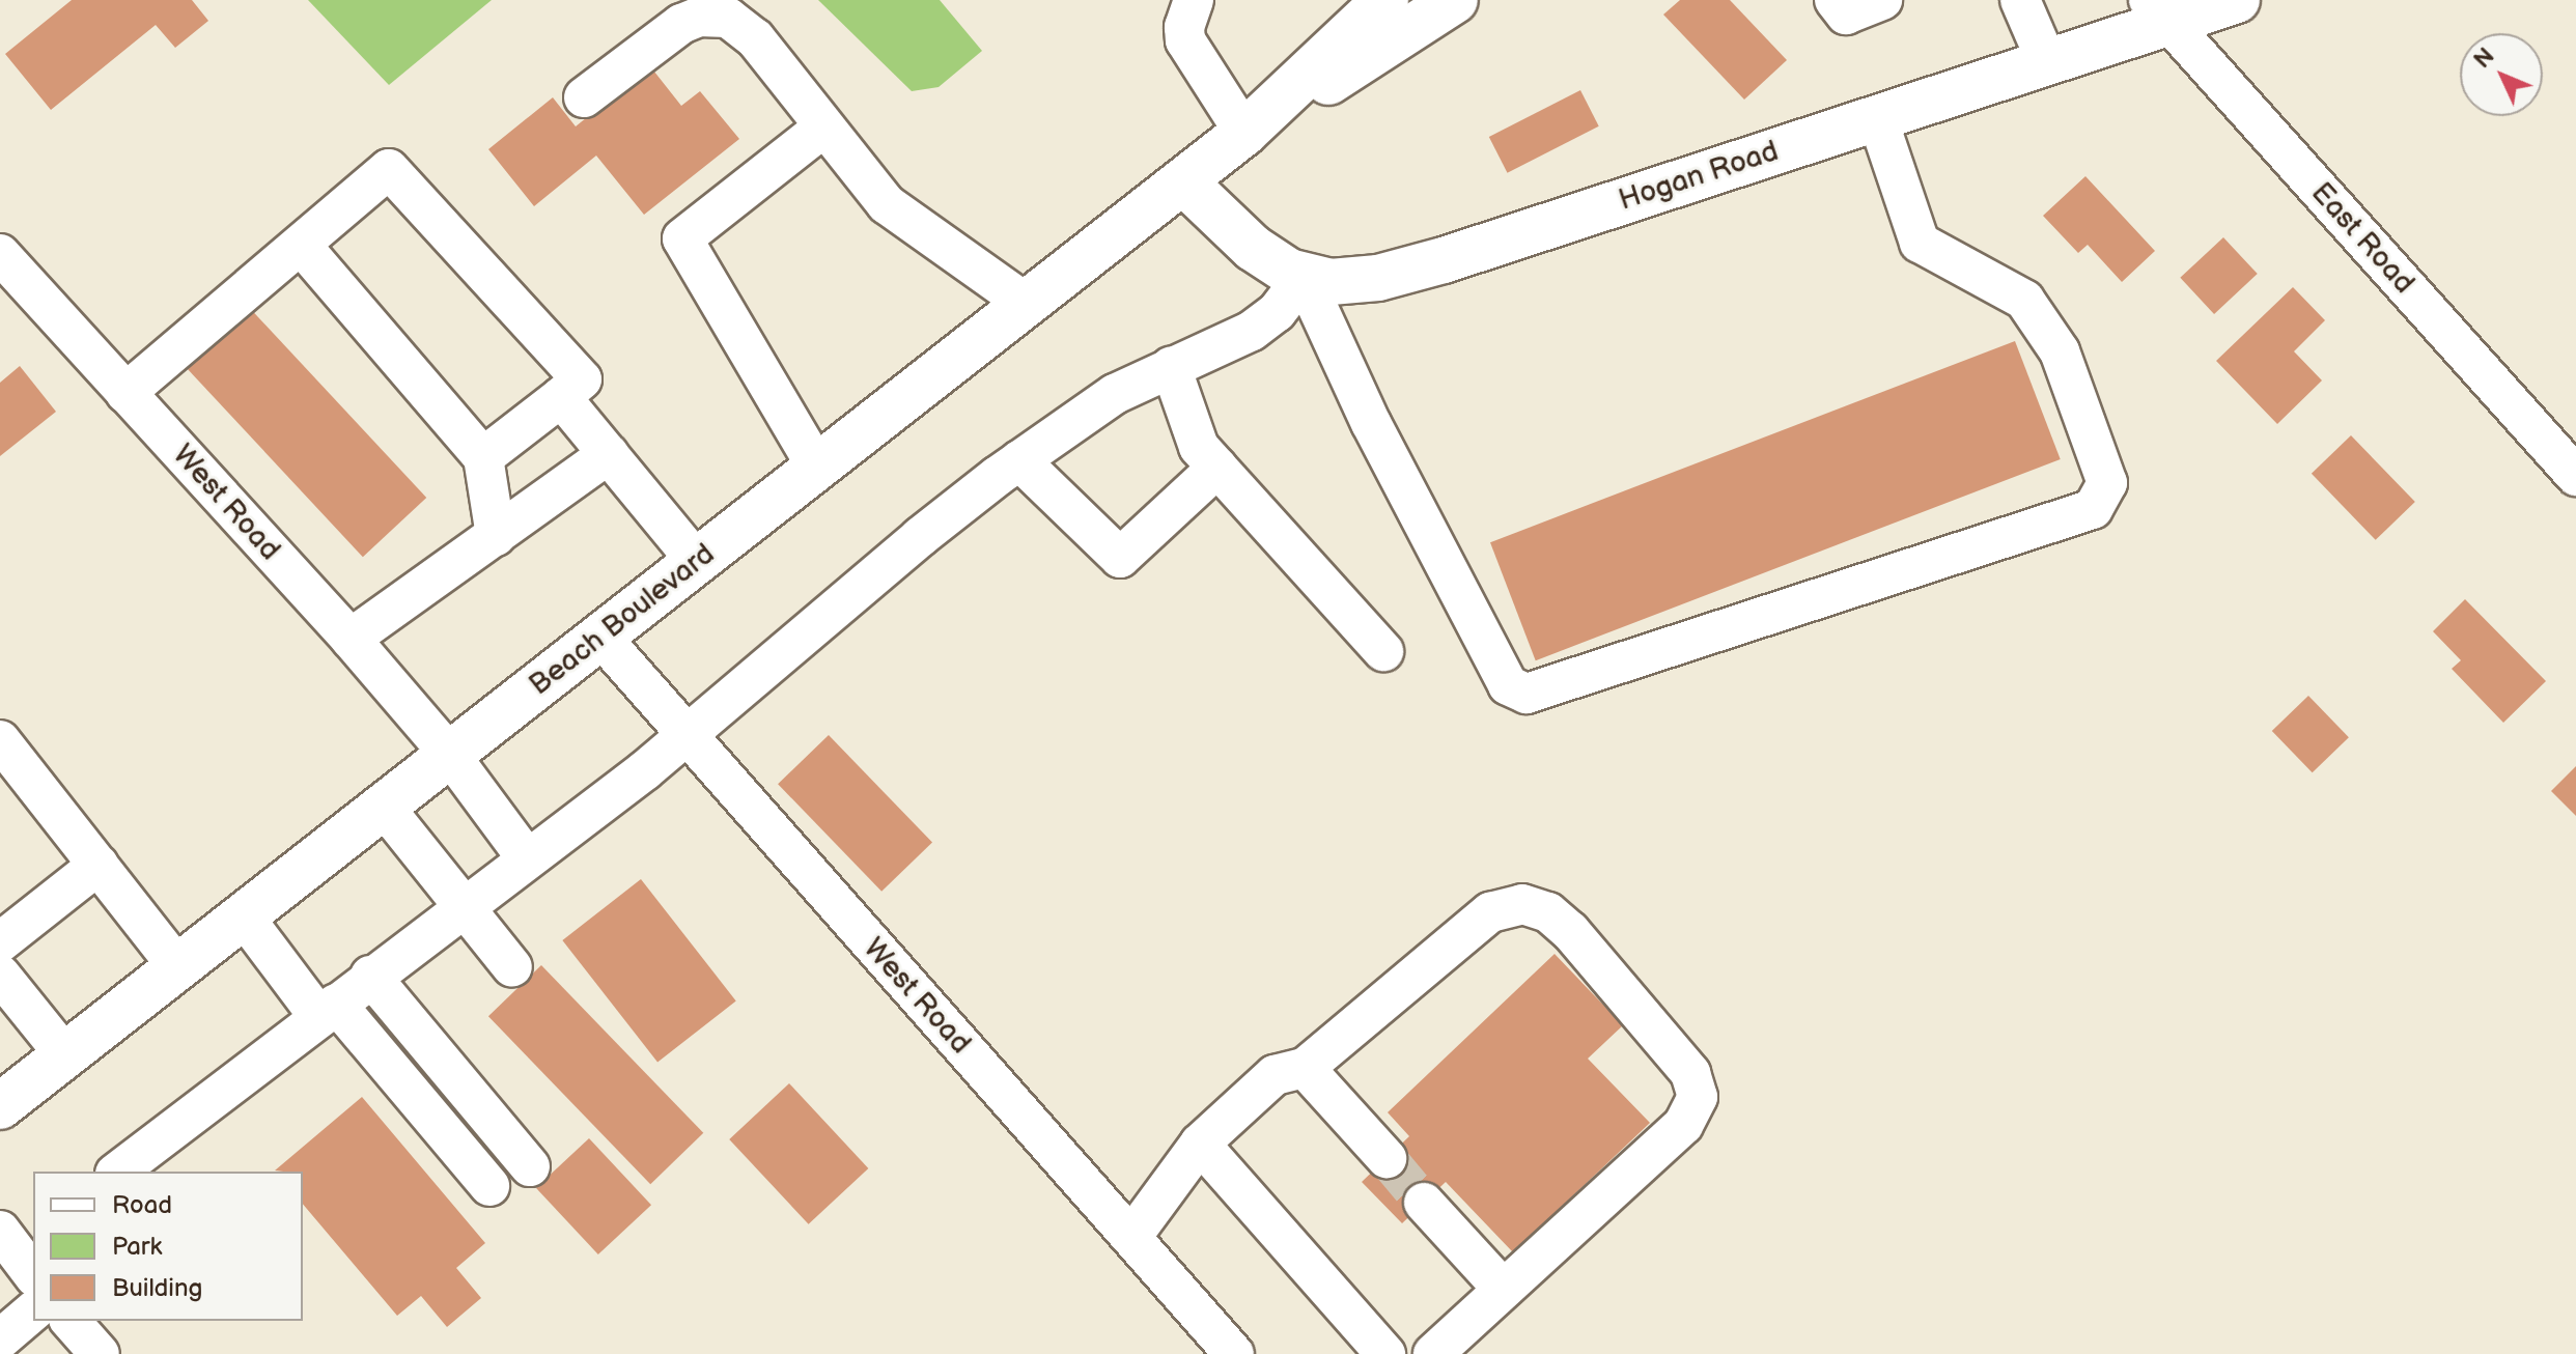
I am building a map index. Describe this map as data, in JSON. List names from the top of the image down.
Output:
{
  "streets": {
    "main road": ["Hogan Road", "Beach Boulevard"],
    "street": ["East Road", "West Road"]
  },
  "crossings": [
    ["Hogan Road", "East Road"],
    ["Hogan Road", "Beach Boulevard"],
    ["West Road", "Beach Boulevard"]
  ],
  "legend": ["Road", "Park", "Building"],
  "north": "top left"
}
